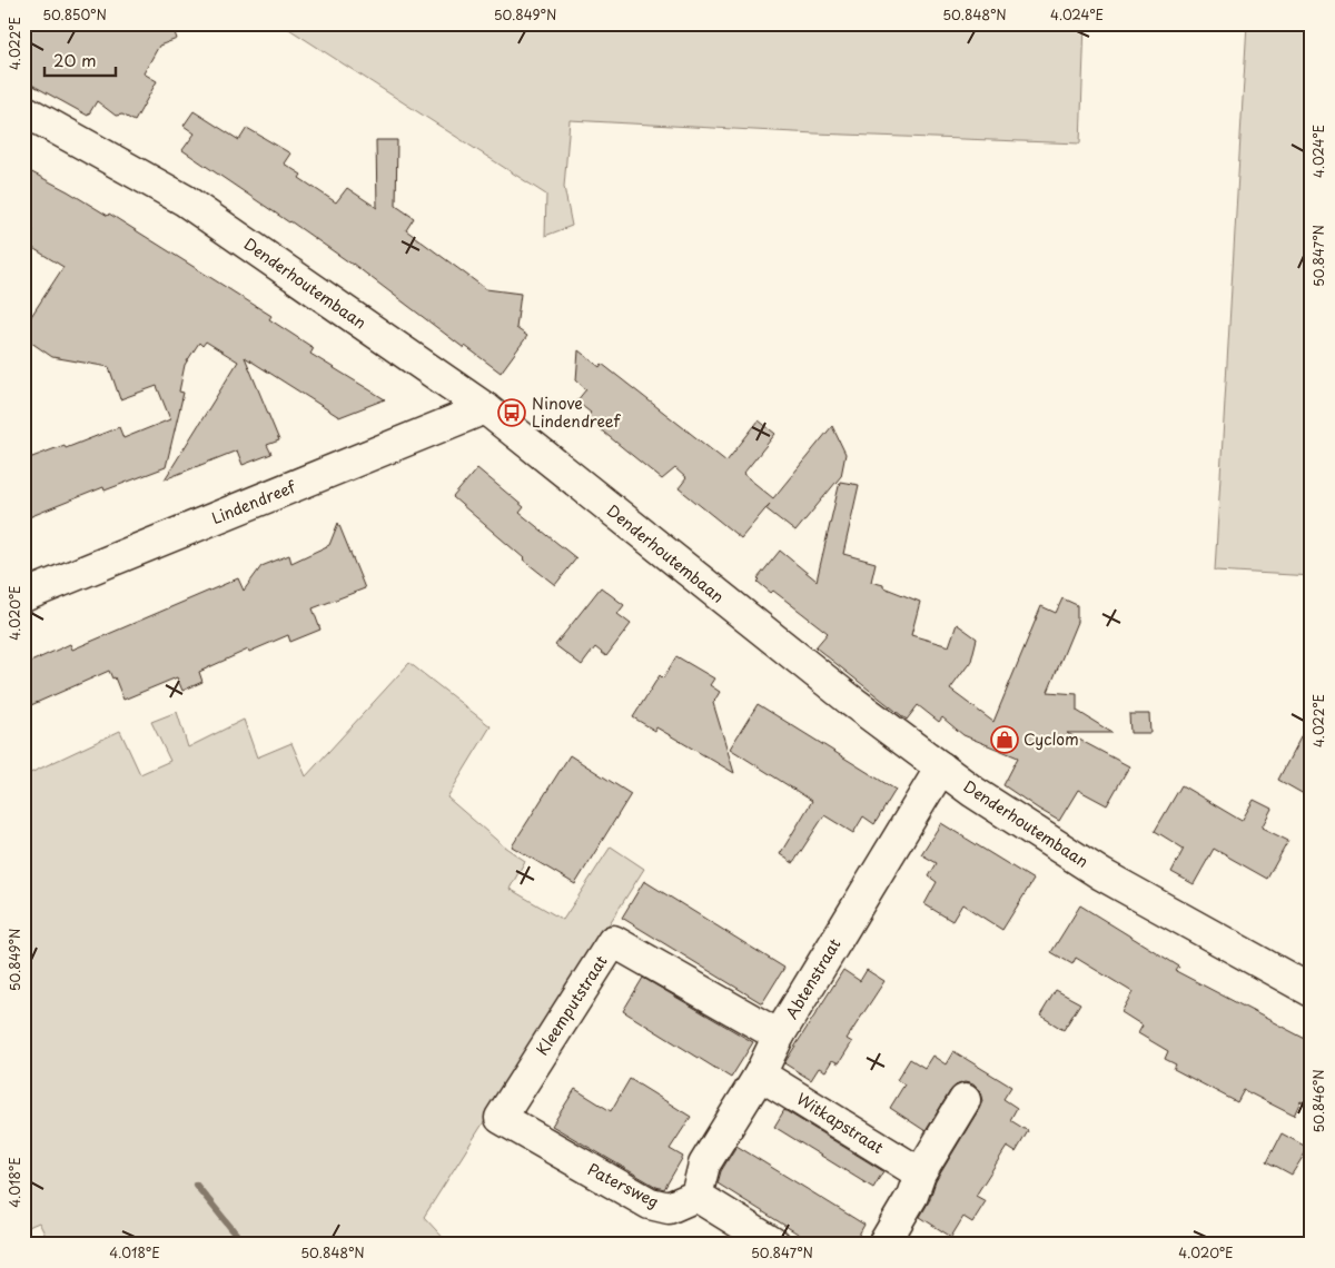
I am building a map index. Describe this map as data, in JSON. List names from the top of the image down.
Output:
{
  "streets": {
    "street": [
      "Denderhoutembaan",
      "Lindendreef",
      "Abtenstraat",
      "Kleemputstraat",
      "Witkapstraat",
      "Patersweg"
    ]
  },
  "crossings": [
    ["Denderhoutembaan", "Lindendreef"],
    ["Denderhoutembaan", "Abtenstraat"],
    ["Abtenstraat", "Kleemputstraat"],
    ["Abtenstraat", "Witkapstraat"],
    ["Abtenstraat", "Patersweg"],
    ["Kleemputstraat", "Patersweg"]
  ],
  "places": {
    "bus stop": ["Ninove Lindendreef"],
    "shop": ["Cyclom"]
  },
  "scale_bar": "20 m",
  "coordinates": [
    "50.850°N",
    "50.849°N",
    "50.848°N",
    "4.024°E",
    "4.022°E",
    "50.847°N",
    "4.020°E",
    "50.846°N",
    "4.018°E"
  ]
}
